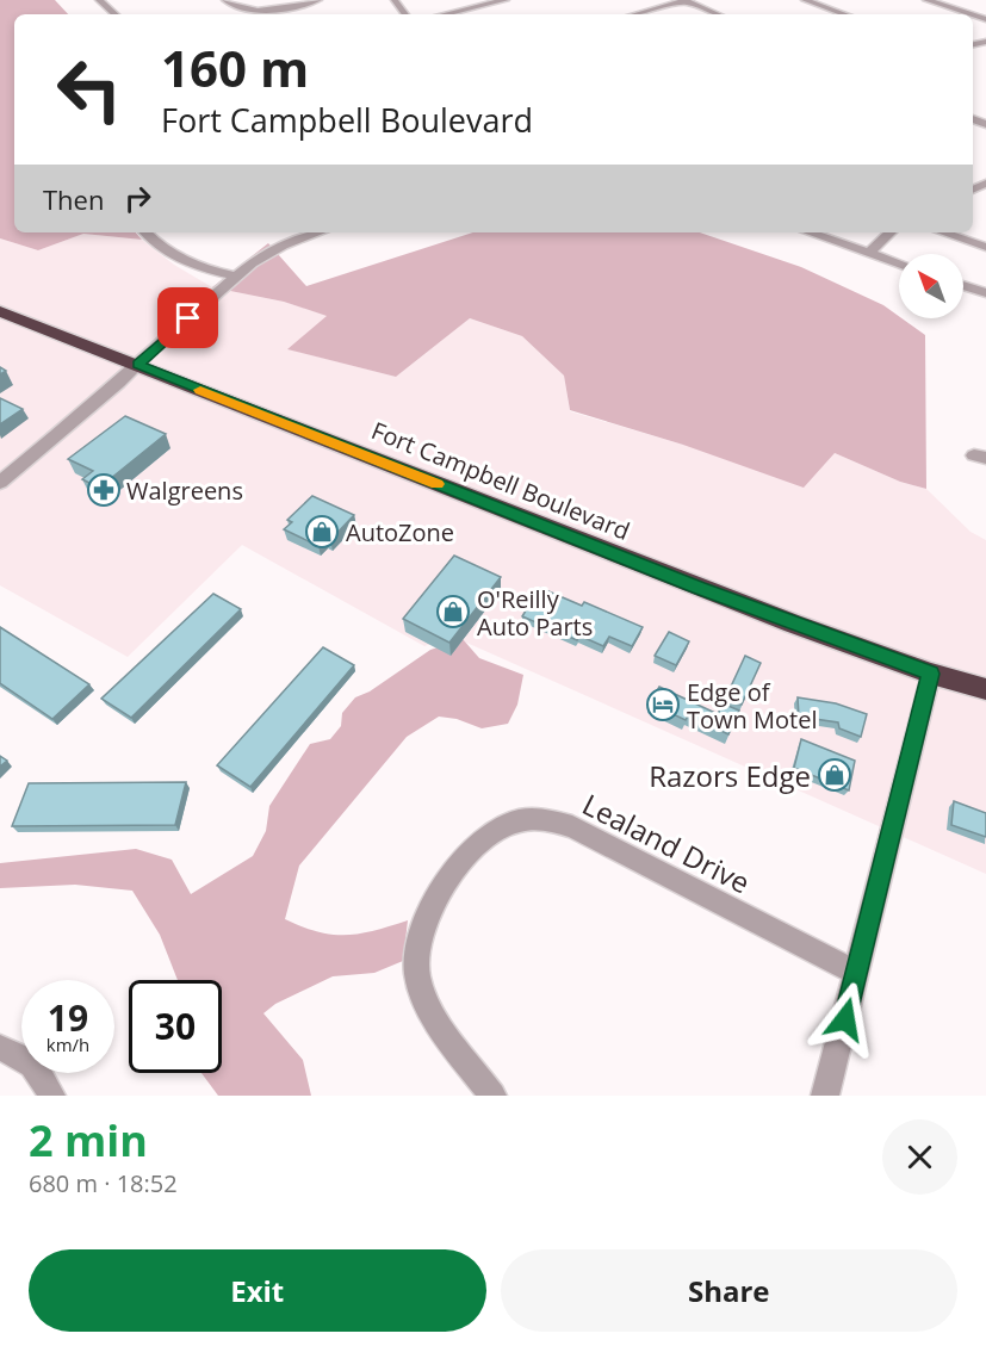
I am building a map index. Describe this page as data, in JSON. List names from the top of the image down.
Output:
{
  "streets": {
    "highway": ["Fort Campbell Boulevard"],
    "street": ["Lealand Drive"]
  },
  "places": {
    "pharmacy": ["Walgreens"],
    "shop": ["AutoZone", "O'Reilly Auto Parts", "Razors Edge"],
    "hotel": ["Edge of Town Motel"]
  },
  "north": "top left",
  "page": {
    "turn": ["160 m", "Fort Campbell Boulevard"],
    "then": "Then",
    "speed": "19 km/h",
    "limit": "30",
    "heading": ["2 min", "680 m · 18:52"],
    "buttons": ["Exit", "Share"]
  }
}
